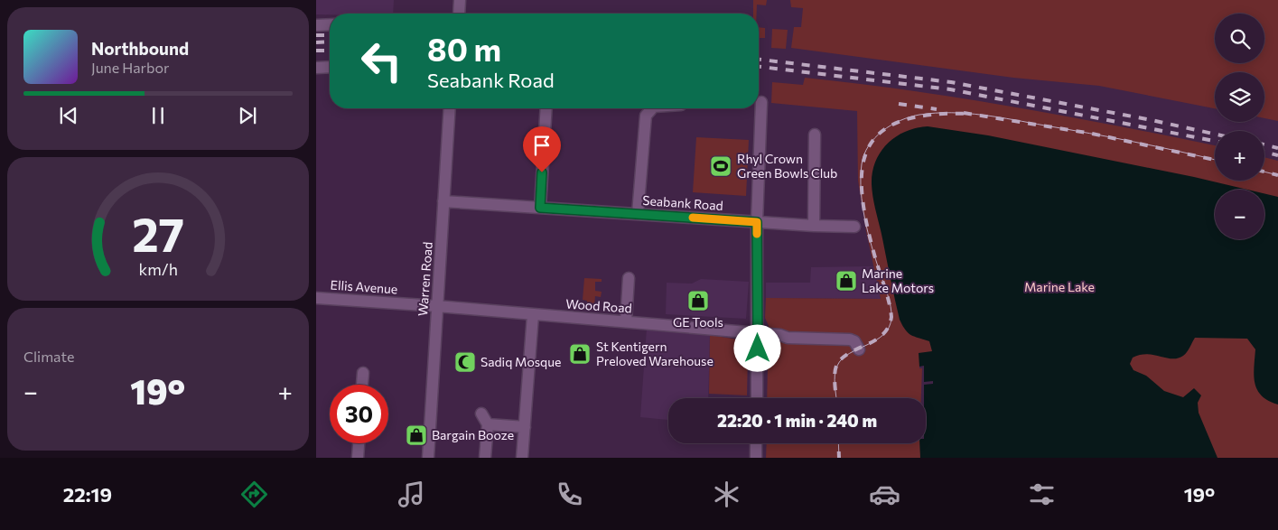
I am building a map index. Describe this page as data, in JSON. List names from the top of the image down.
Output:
{
  "streets": {
    "street": [
      "Seabank Road",
      "Warren Road",
      "Ellis Avenue",
      "Wood Road"
    ]
  },
  "crossings": [
    ["Seabank Road", "Warren Road"],
    ["Warren Road", "Ellis Avenue"],
    ["Warren Road", "Wood Road"],
    ["Ellis Avenue", "Wood Road"]
  ],
  "parks": ["Marine Lake"],
  "places": {
    "sports": ["Rhyl Crown Green Bowls Club"],
    "shop": [
      "Marine Lake Motors",
      "GE Tools",
      "St Kentigern Preloved Warehouse",
      "Bargain Booze"
    ],
    "mosque": ["Sadiq Mosque"]
  },
  "page": {
    "map_buttons": ["+", "−"],
    "turn": ["80 m", "Seabank Road"],
    "song": ["Northbound", "June Harbor"],
    "tile": "Climate",
    "heat": ["−", "19°", "+"],
    "limit": "30",
    "trip": "22:20 · 1 min · 240 m",
    "tabs": ["22:19", "19°"],
    "gauge": ["27", "km/h"]
  }
}
